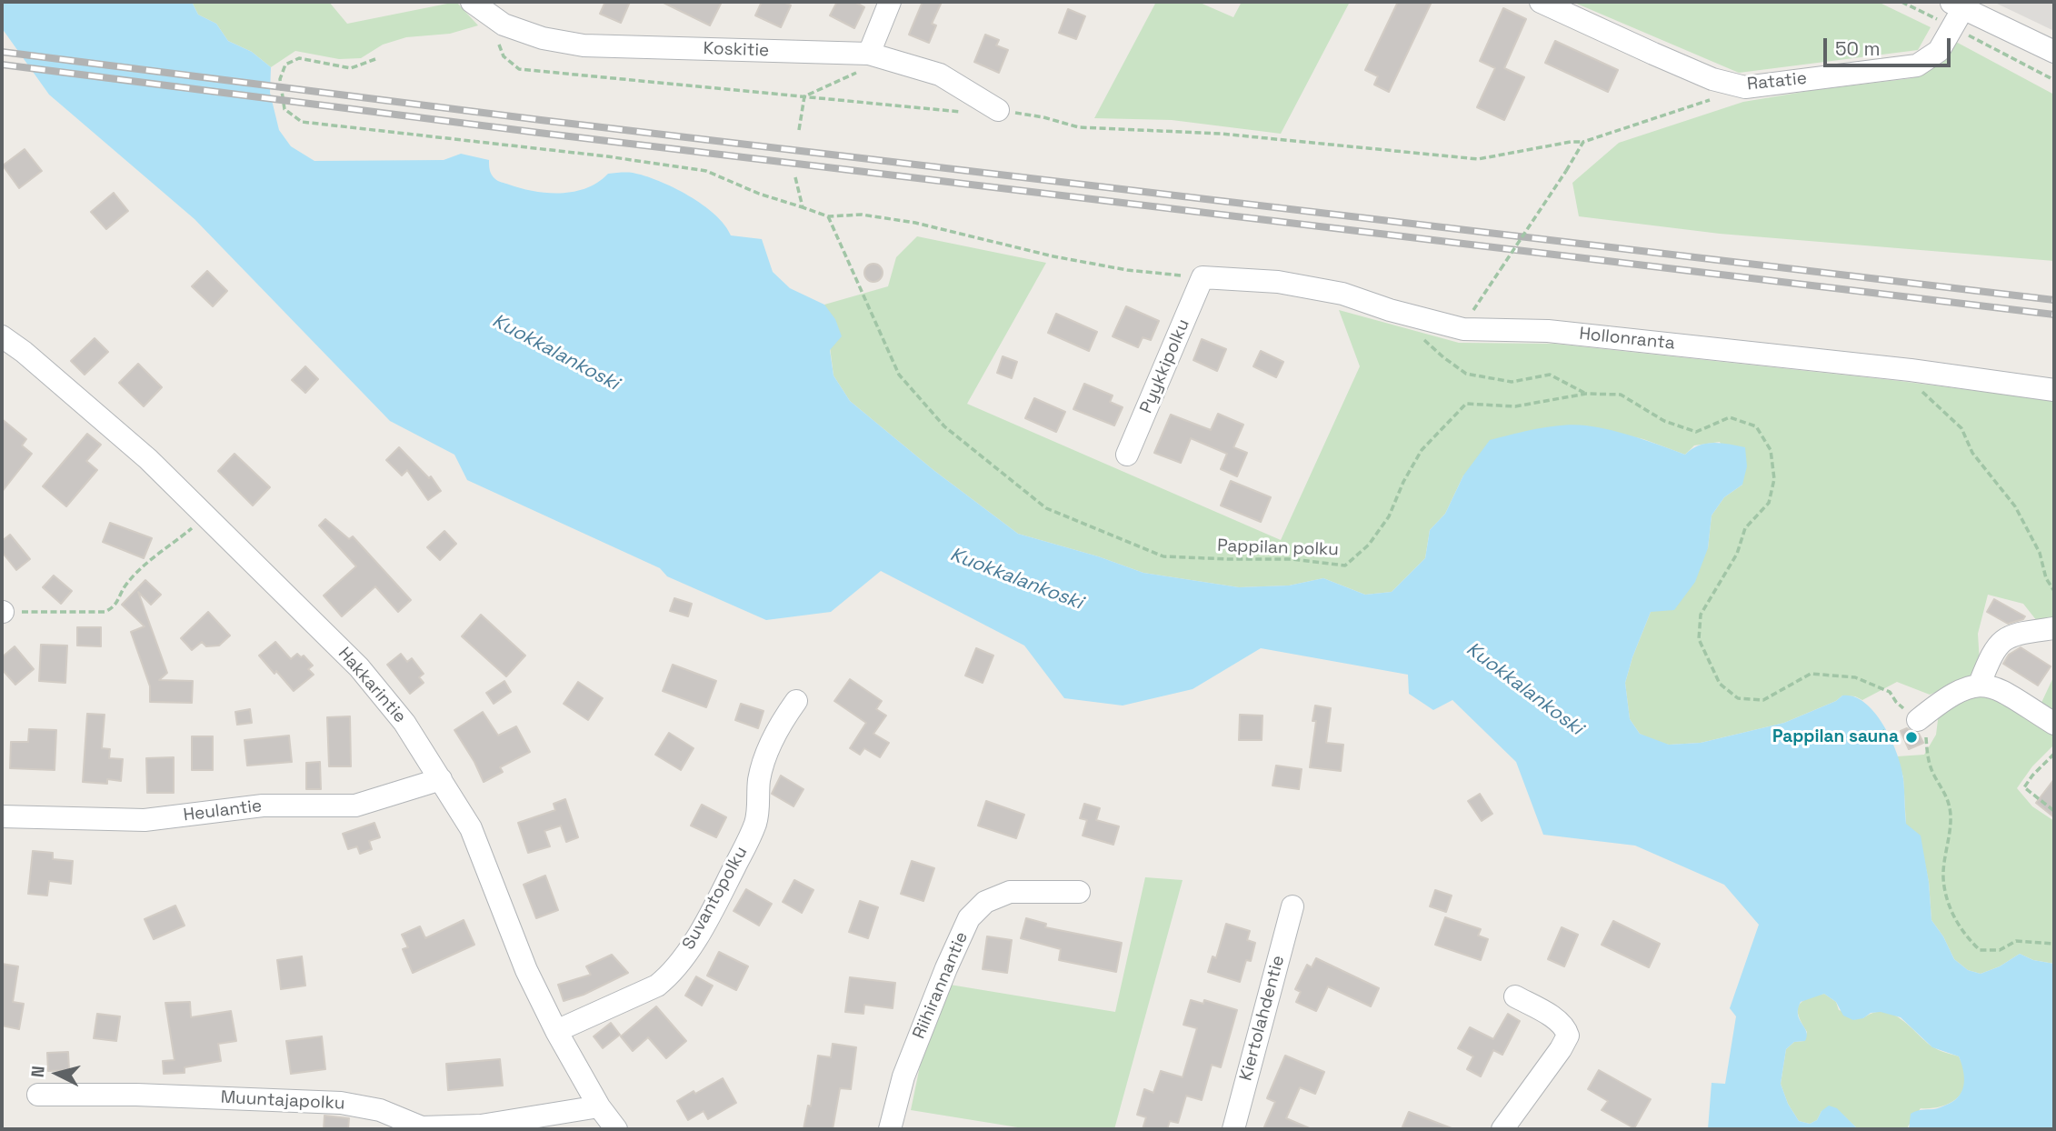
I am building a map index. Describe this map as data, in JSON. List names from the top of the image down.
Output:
{
  "streets": {
    "street": [
      "Koskitie",
      "Ratatie",
      "Hollonranta",
      "Pyykkipolku",
      "Hakkarintie",
      "Heulantie",
      "Suvantopolku",
      "Riihirannantie",
      "Kiertolahdentie",
      "Muuntajapolku"
    ],
    "path": ["Pappilan polku"]
  },
  "crossings": [
    ["Hollonranta", "Pyykkipolku"],
    ["Hakkarintie", "Heulantie"],
    ["Hakkarintie", "Suvantopolku"],
    ["Hakkarintie", "Muuntajapolku"]
  ],
  "water": ["Kuokkalankoski"],
  "places": ["Pappilan sauna"],
  "scale_bar": "50 m",
  "north": "left"
}
